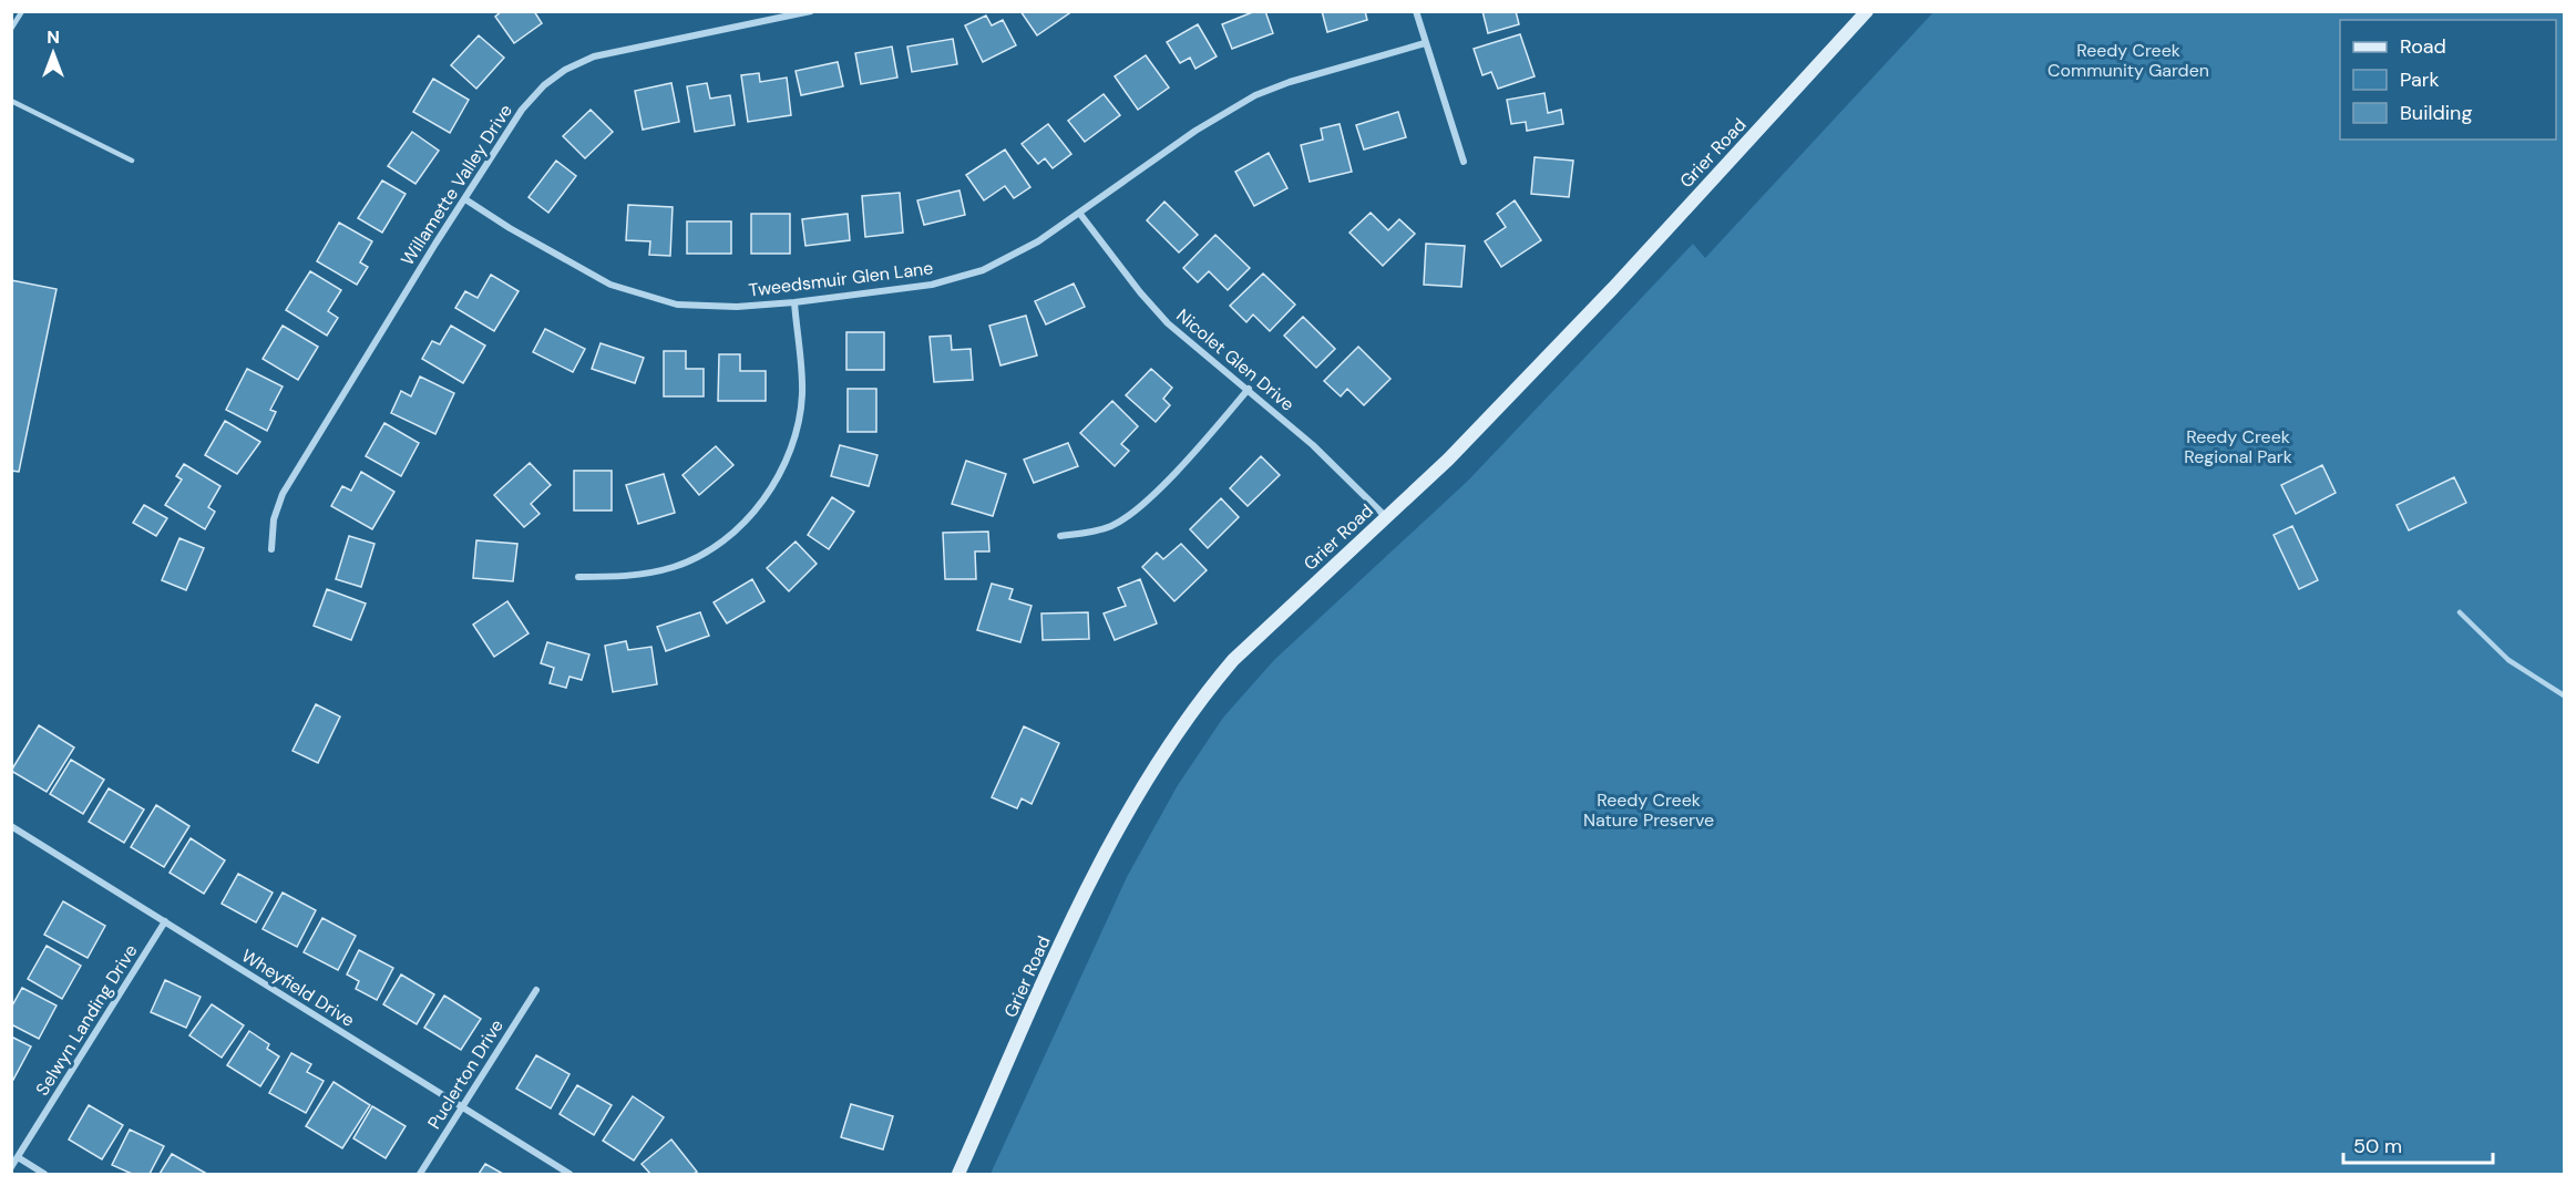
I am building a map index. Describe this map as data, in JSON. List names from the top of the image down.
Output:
{
  "streets": {
    "street": [
      "Grier Road",
      "Willamette Valley Drive",
      "Tweedsmuir Glen Lane",
      "Nicolet Glen Drive",
      "Wheyfield Drive",
      "Selwyn Landing Drive",
      "Puclerton Drive"
    ]
  },
  "crossings": [
    ["Grier Road", "Nicolet Glen Drive"],
    ["Willamette Valley Drive", "Tweedsmuir Glen Lane"],
    ["Tweedsmuir Glen Lane", "Nicolet Glen Drive"],
    ["Wheyfield Drive", "Selwyn Landing Drive"],
    ["Wheyfield Drive", "Puclerton Drive"]
  ],
  "parks": ["Reedy Creek Community Garden", "Reedy Creek Regional Park", "Reedy Creek Nature Preserve"],
  "legend": ["Road", "Park", "Building"],
  "scale_bar": "50 m",
  "north": "top"
}
